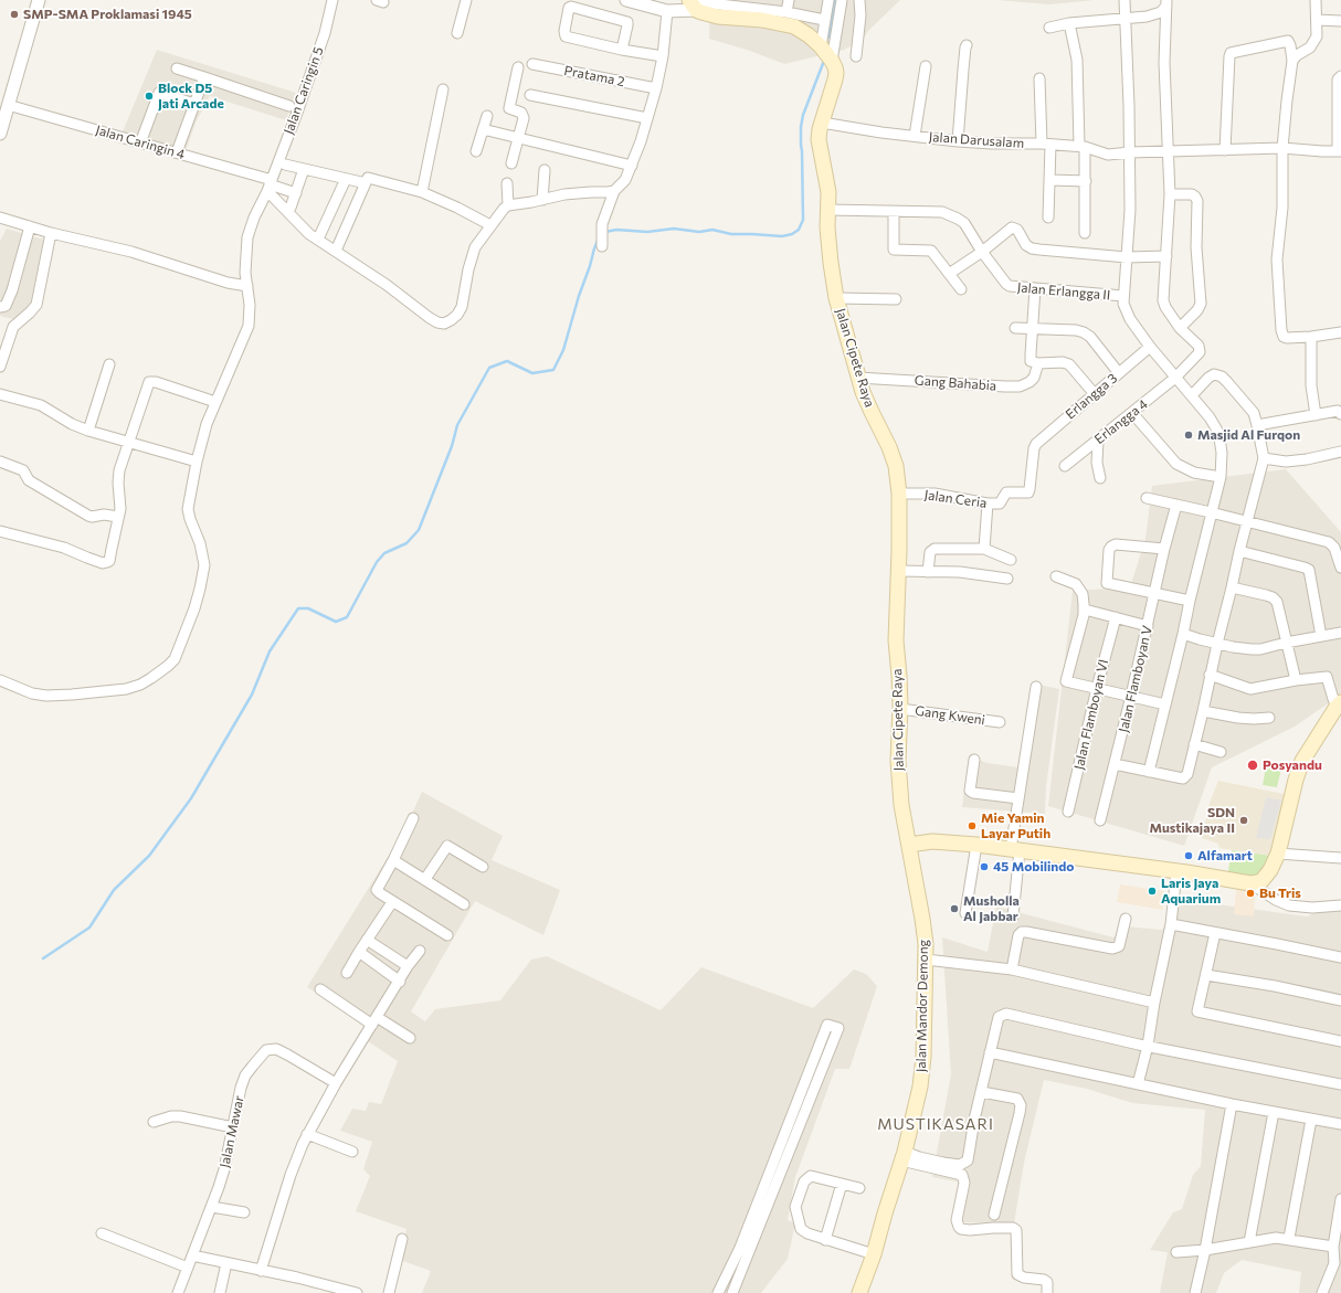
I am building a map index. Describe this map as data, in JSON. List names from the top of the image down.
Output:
{
  "streets": {
    "main road": ["Jalan Cipete Raya", "Jalan Mandor Demong"],
    "street": [
      "Pratama 2",
      "Jalan Caringin 5",
      "Jalan Darusalam",
      "Jalan Caringin 4",
      "Jalan Erlangga II",
      "Gang Bahabia",
      "Erlangga 3",
      "Erlangga 4",
      "Jalan Ceria",
      "Jalan Flamboyan V",
      "Jalan Flamboyan VI",
      "Gang Kweni",
      "Jalan Mawar"
    ]
  },
  "crossings": [
    ["Jalan Caringin 5", "Jalan Caringin 4"],
    ["Jalan Darusalam", "Jalan Cipete Raya"],
    ["Jalan Erlangga II", "Jalan Cipete Raya"],
    ["Jalan Cipete Raya", "Gang Bahabia"],
    ["Jalan Cipete Raya", "Jalan Ceria"],
    ["Jalan Cipete Raya", "Gang Kweni"],
    ["Jalan Cipete Raya", "Jalan Mandor Demong"],
    ["Erlangga 3", "Jalan Ceria"]
  ],
  "districts": ["MUSTIKASARI"],
  "places": [
    "SMP-SMA Proklamasi 1945",
    "Block D5 Jati Arcade",
    "Masjid Al Furqon",
    "Posyandu",
    "SDN Mustikajaya II",
    "Mie Yamin Layar Putih",
    "Alfamart",
    "45 Mobilindo",
    "Laris Jaya Aquarium",
    "Bu Tris",
    "Musholla Al Jabbar"
  ]
}
